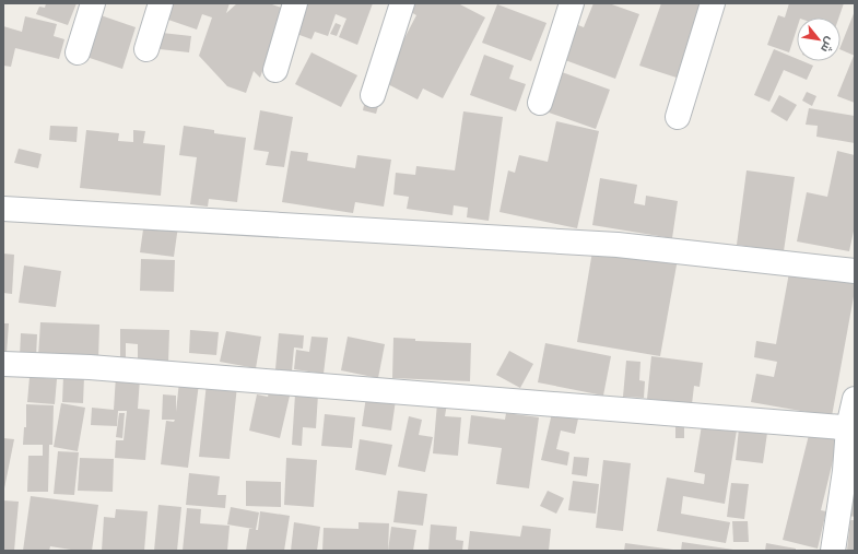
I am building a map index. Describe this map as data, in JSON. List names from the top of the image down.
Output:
{
  "north": "bottom right"
}
